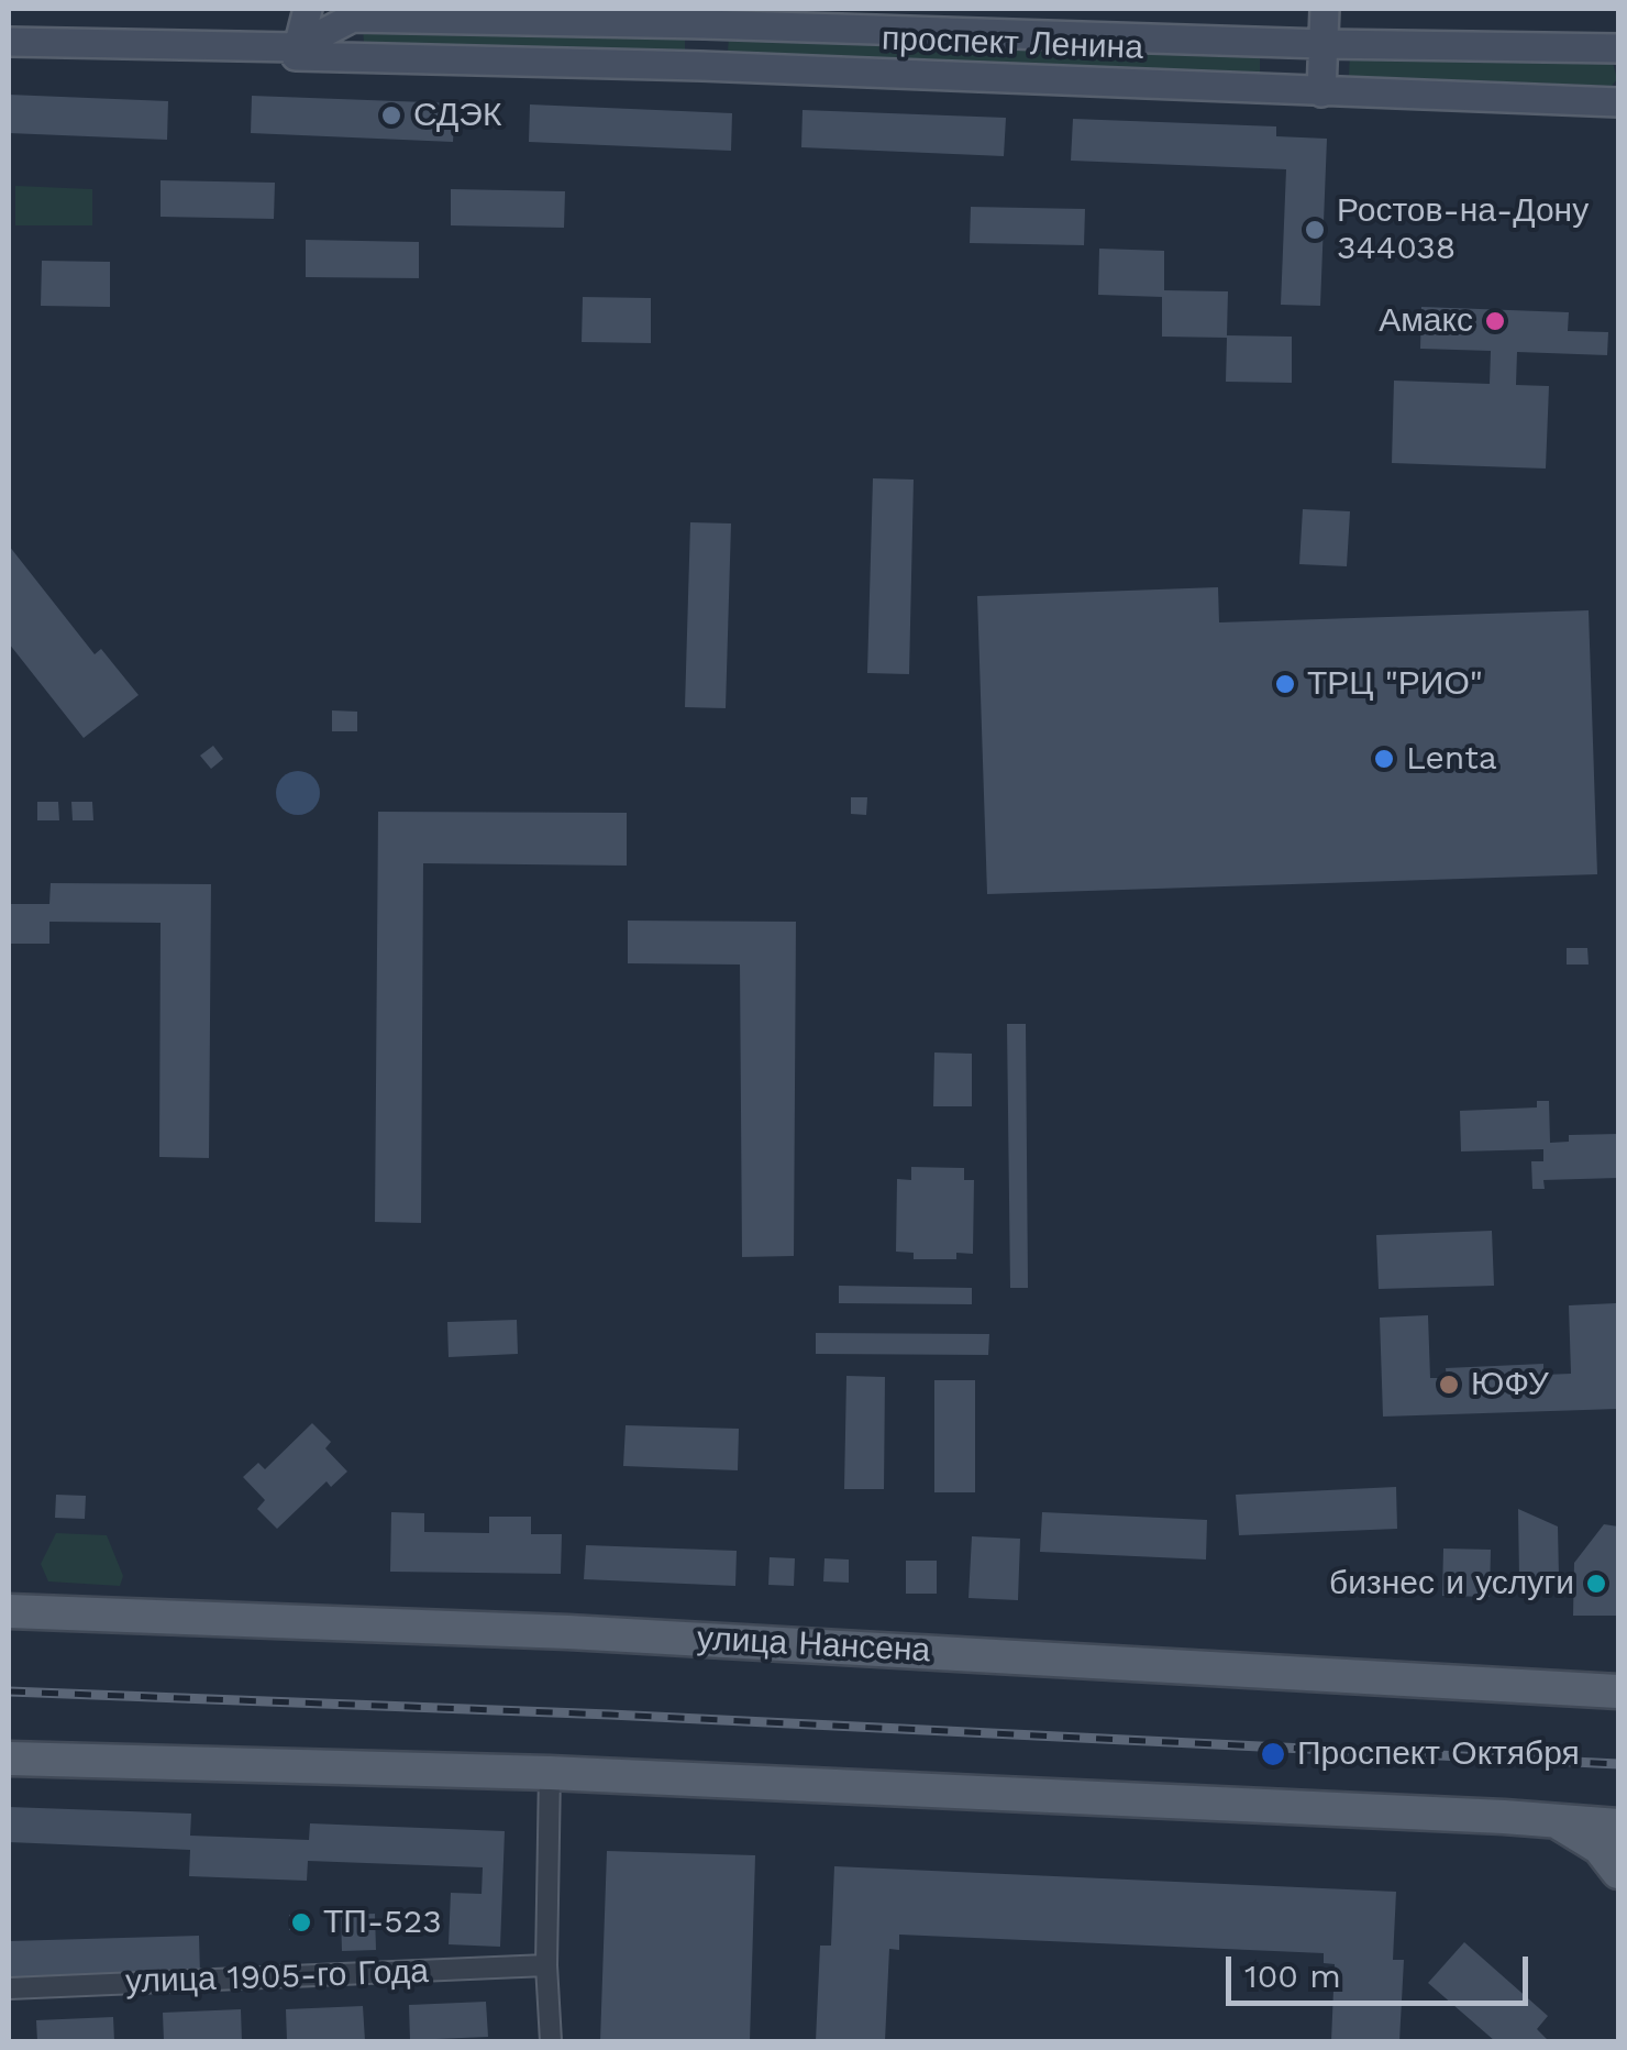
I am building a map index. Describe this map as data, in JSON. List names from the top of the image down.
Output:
{
  "streets": {
    "main road": ["проспект Ленина", "улица Нансена"],
    "street": ["улица 1905-го Года"]
  },
  "places": [
    "СДЭК",
    "Ростов-на-Дону 344038",
    "Амакс",
    "ТРЦ \"РИО\"",
    "Lenta",
    "ЮФУ",
    "бизнес и услуги",
    "Проспект Октября",
    "ТП-523"
  ],
  "scale_bar": "100 m"
}
